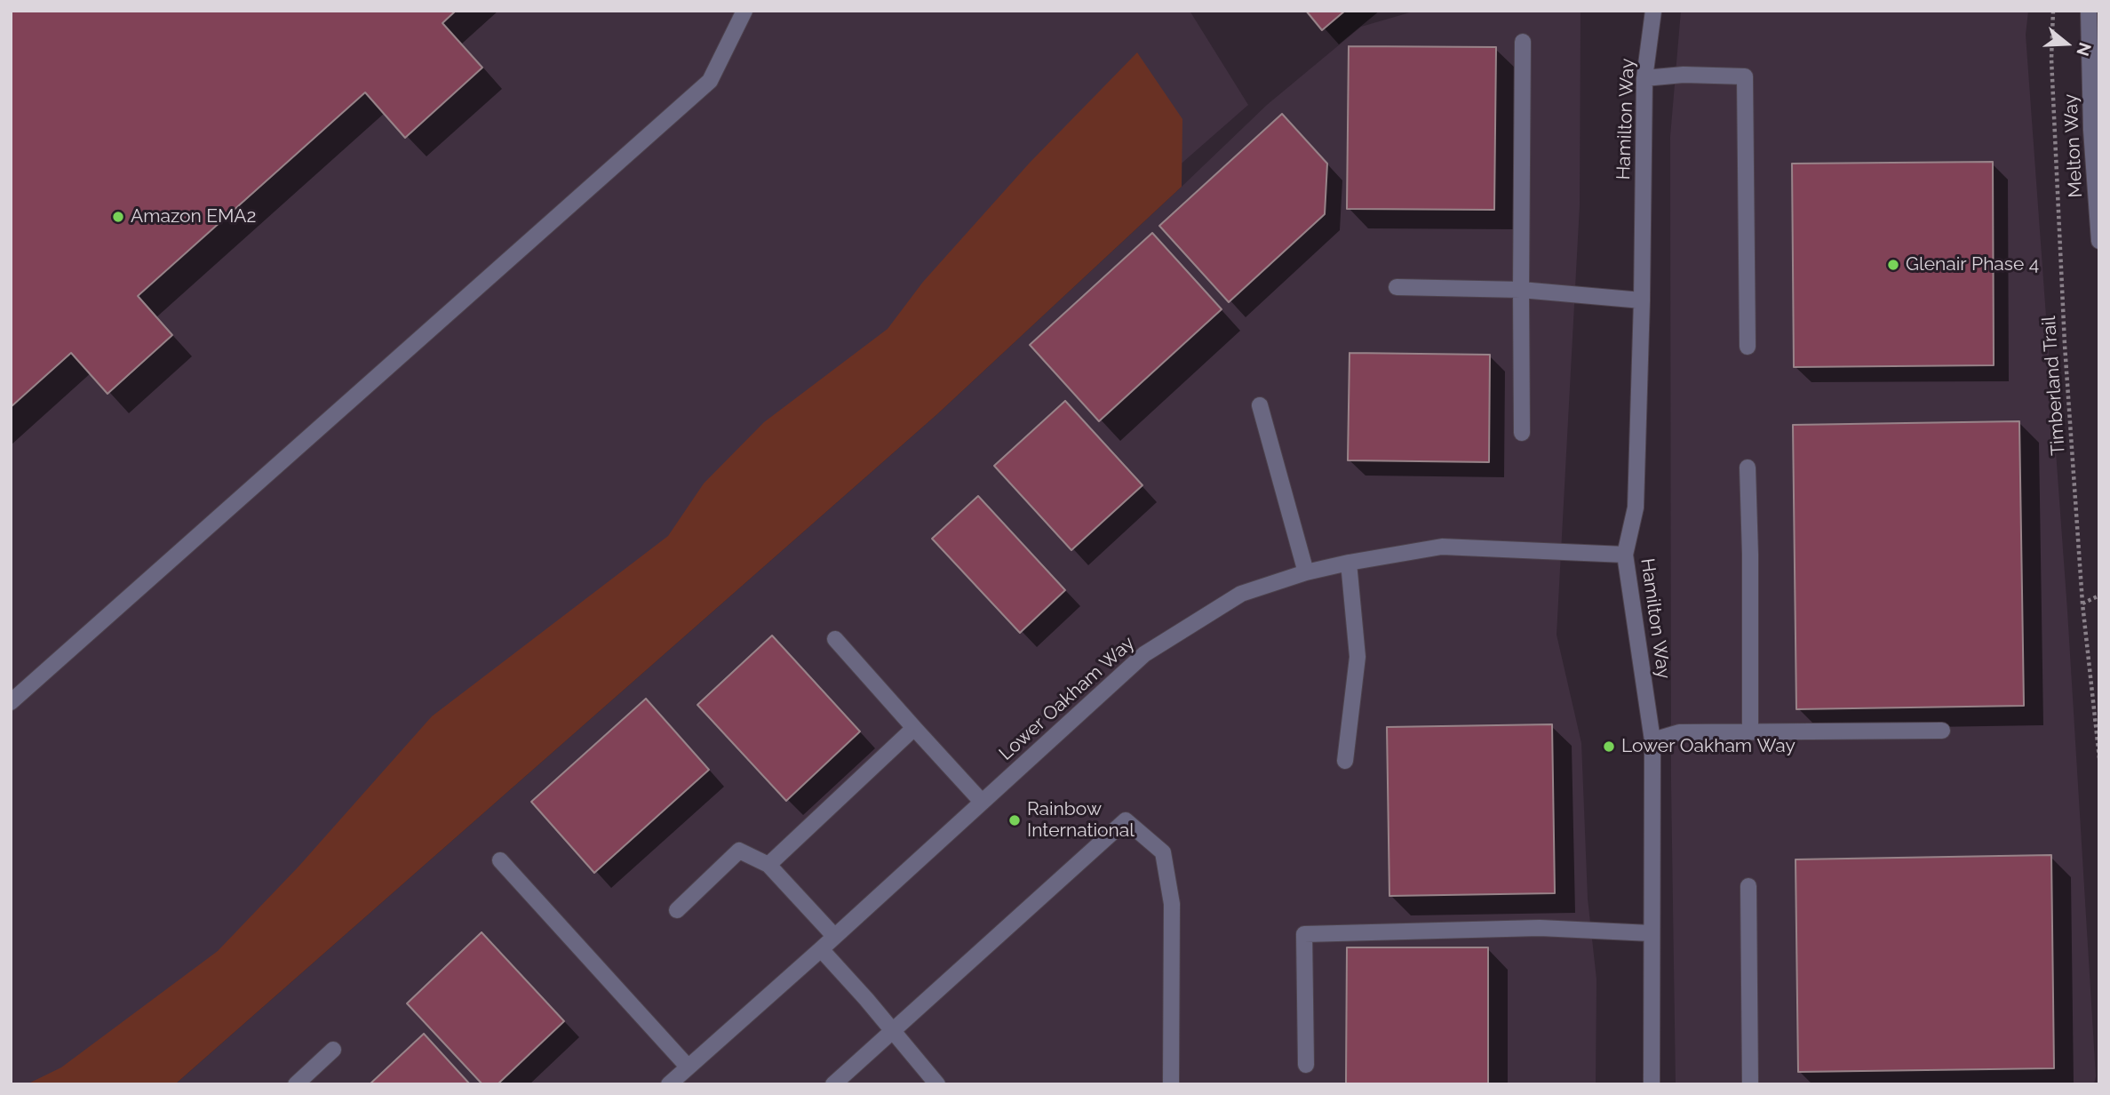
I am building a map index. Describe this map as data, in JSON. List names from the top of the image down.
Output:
{
  "streets": {
    "street": ["Hamilton Way", "Melton Way", "Lower Oakham Way"],
    "path": ["Timberland Trail"]
  },
  "crossings": [
    ["Hamilton Way", "Lower Oakham Way"]
  ],
  "places": [
    "Amazon EMA2",
    "Glenair Phase 4",
    "Lower Oakham Way",
    "Rainbow International"
  ],
  "north": "right"
}
